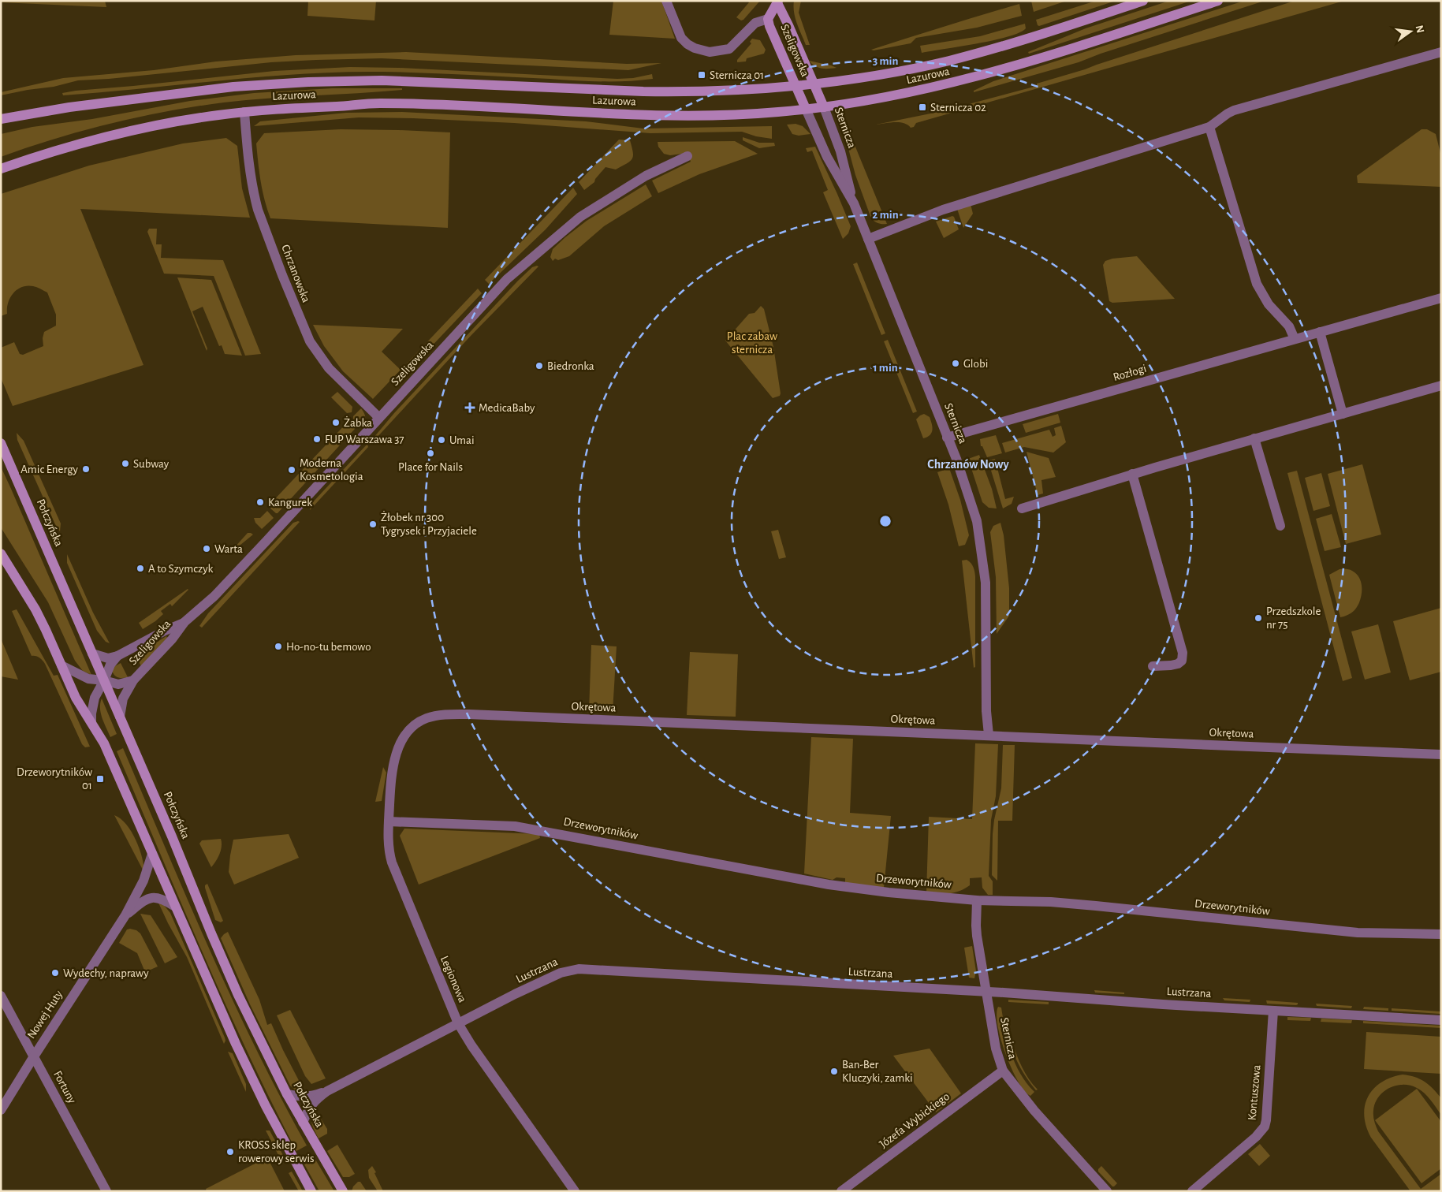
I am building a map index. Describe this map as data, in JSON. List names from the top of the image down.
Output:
{
  "streets": {
    "main road": [
      "Szeligowska",
      "Lazurowa",
      "Sternicza",
      "Połczyńska"
    ],
    "street": [
      "Chrzanowska",
      "Rozłogi",
      "Okrętowa",
      "Drzeworytników",
      "Lustrzana",
      "Legionowa",
      "Nowej Huty",
      "Fortuny",
      "Kontuszowa",
      "Józefa Wybickiego"
    ]
  },
  "crossings": [
    ["Szeligowska", "Lazurowa"],
    ["Szeligowska", "Sternicza"],
    ["Szeligowska", "Chrzanowska"],
    ["Szeligowska", "Połczyńska"],
    ["Lazurowa", "Sternicza"],
    ["Lazurowa", "Chrzanowska"],
    ["Sternicza", "Rozłogi"],
    ["Sternicza", "Okrętowa"],
    ["Sternicza", "Drzeworytników"],
    ["Sternicza", "Lustrzana"],
    ["Sternicza", "Józefa Wybickiego"],
    ["Połczyńska", "Lustrzana"],
    ["Okrętowa", "Legionowa"],
    ["Drzeworytników", "Legionowa"],
    ["Lustrzana", "Legionowa"],
    ["Lustrzana", "Kontuszowa"],
    ["Nowej Huty", "Fortuny"]
  ],
  "districts": ["Chrzanów Nowy"],
  "parks": ["Plac zabaw sternicza"],
  "places": {
    "transit": ["Sternicza 01", "Sternicza 02", "Drzeworytników 01"],
    "other": [
      "Globi",
      "Biedronka",
      "Żabka",
      "FUP Warszawa 37",
      "Umai",
      "Place for Nails",
      "Subway",
      "Amic Energy",
      "Moderna Kosmetologia",
      "Kangurek",
      "Żłobek nr 300 Tygrysek i Przyjaciele",
      "Warta",
      "A to Szymczyk",
      "Przedszkole nr 75",
      "Ho-no-tu bemowo",
      "Wydechy, naprawy",
      "Ban-Ber Kluczyki, zamki",
      "KROSS sklep rowerowy serwis"
    ],
    "health": ["MedicaBaby"]
  },
  "north": "right",
  "rings": ["3 min", "2 min", "1 min"]
}
